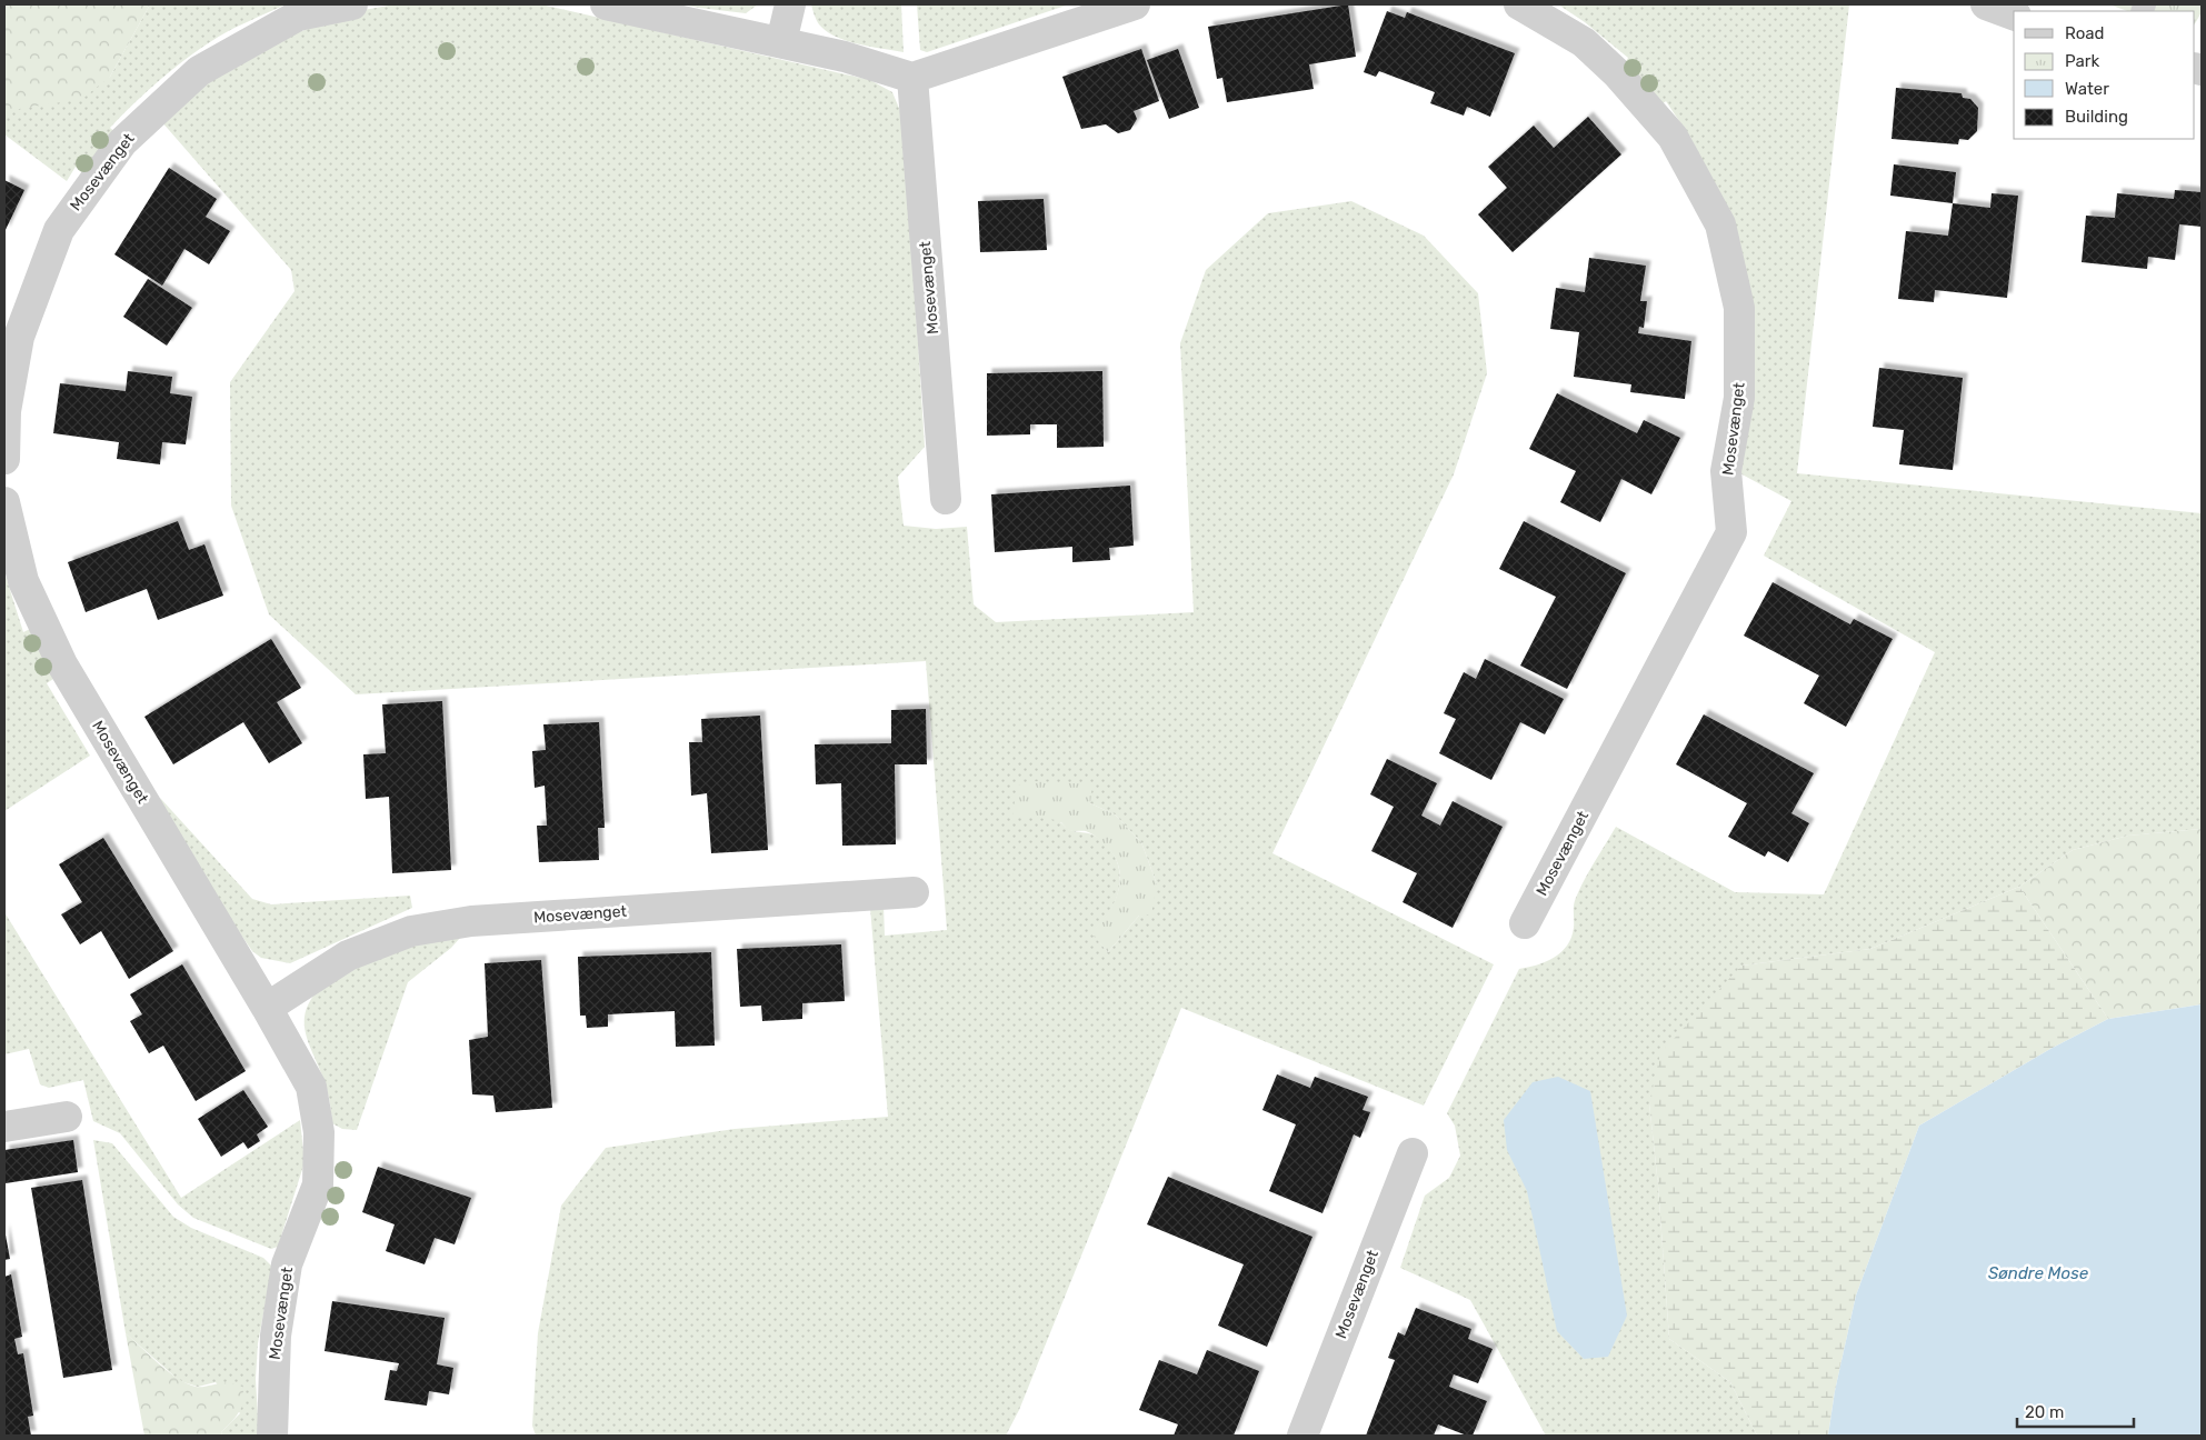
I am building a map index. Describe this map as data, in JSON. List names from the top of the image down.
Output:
{
  "streets": {
    "street": ["Mosevænget"]
  },
  "water": ["Søndre Mose"],
  "legend": [
    "Road",
    "Park",
    "Water",
    "Building"
  ],
  "scale_bar": "20 m"
}
